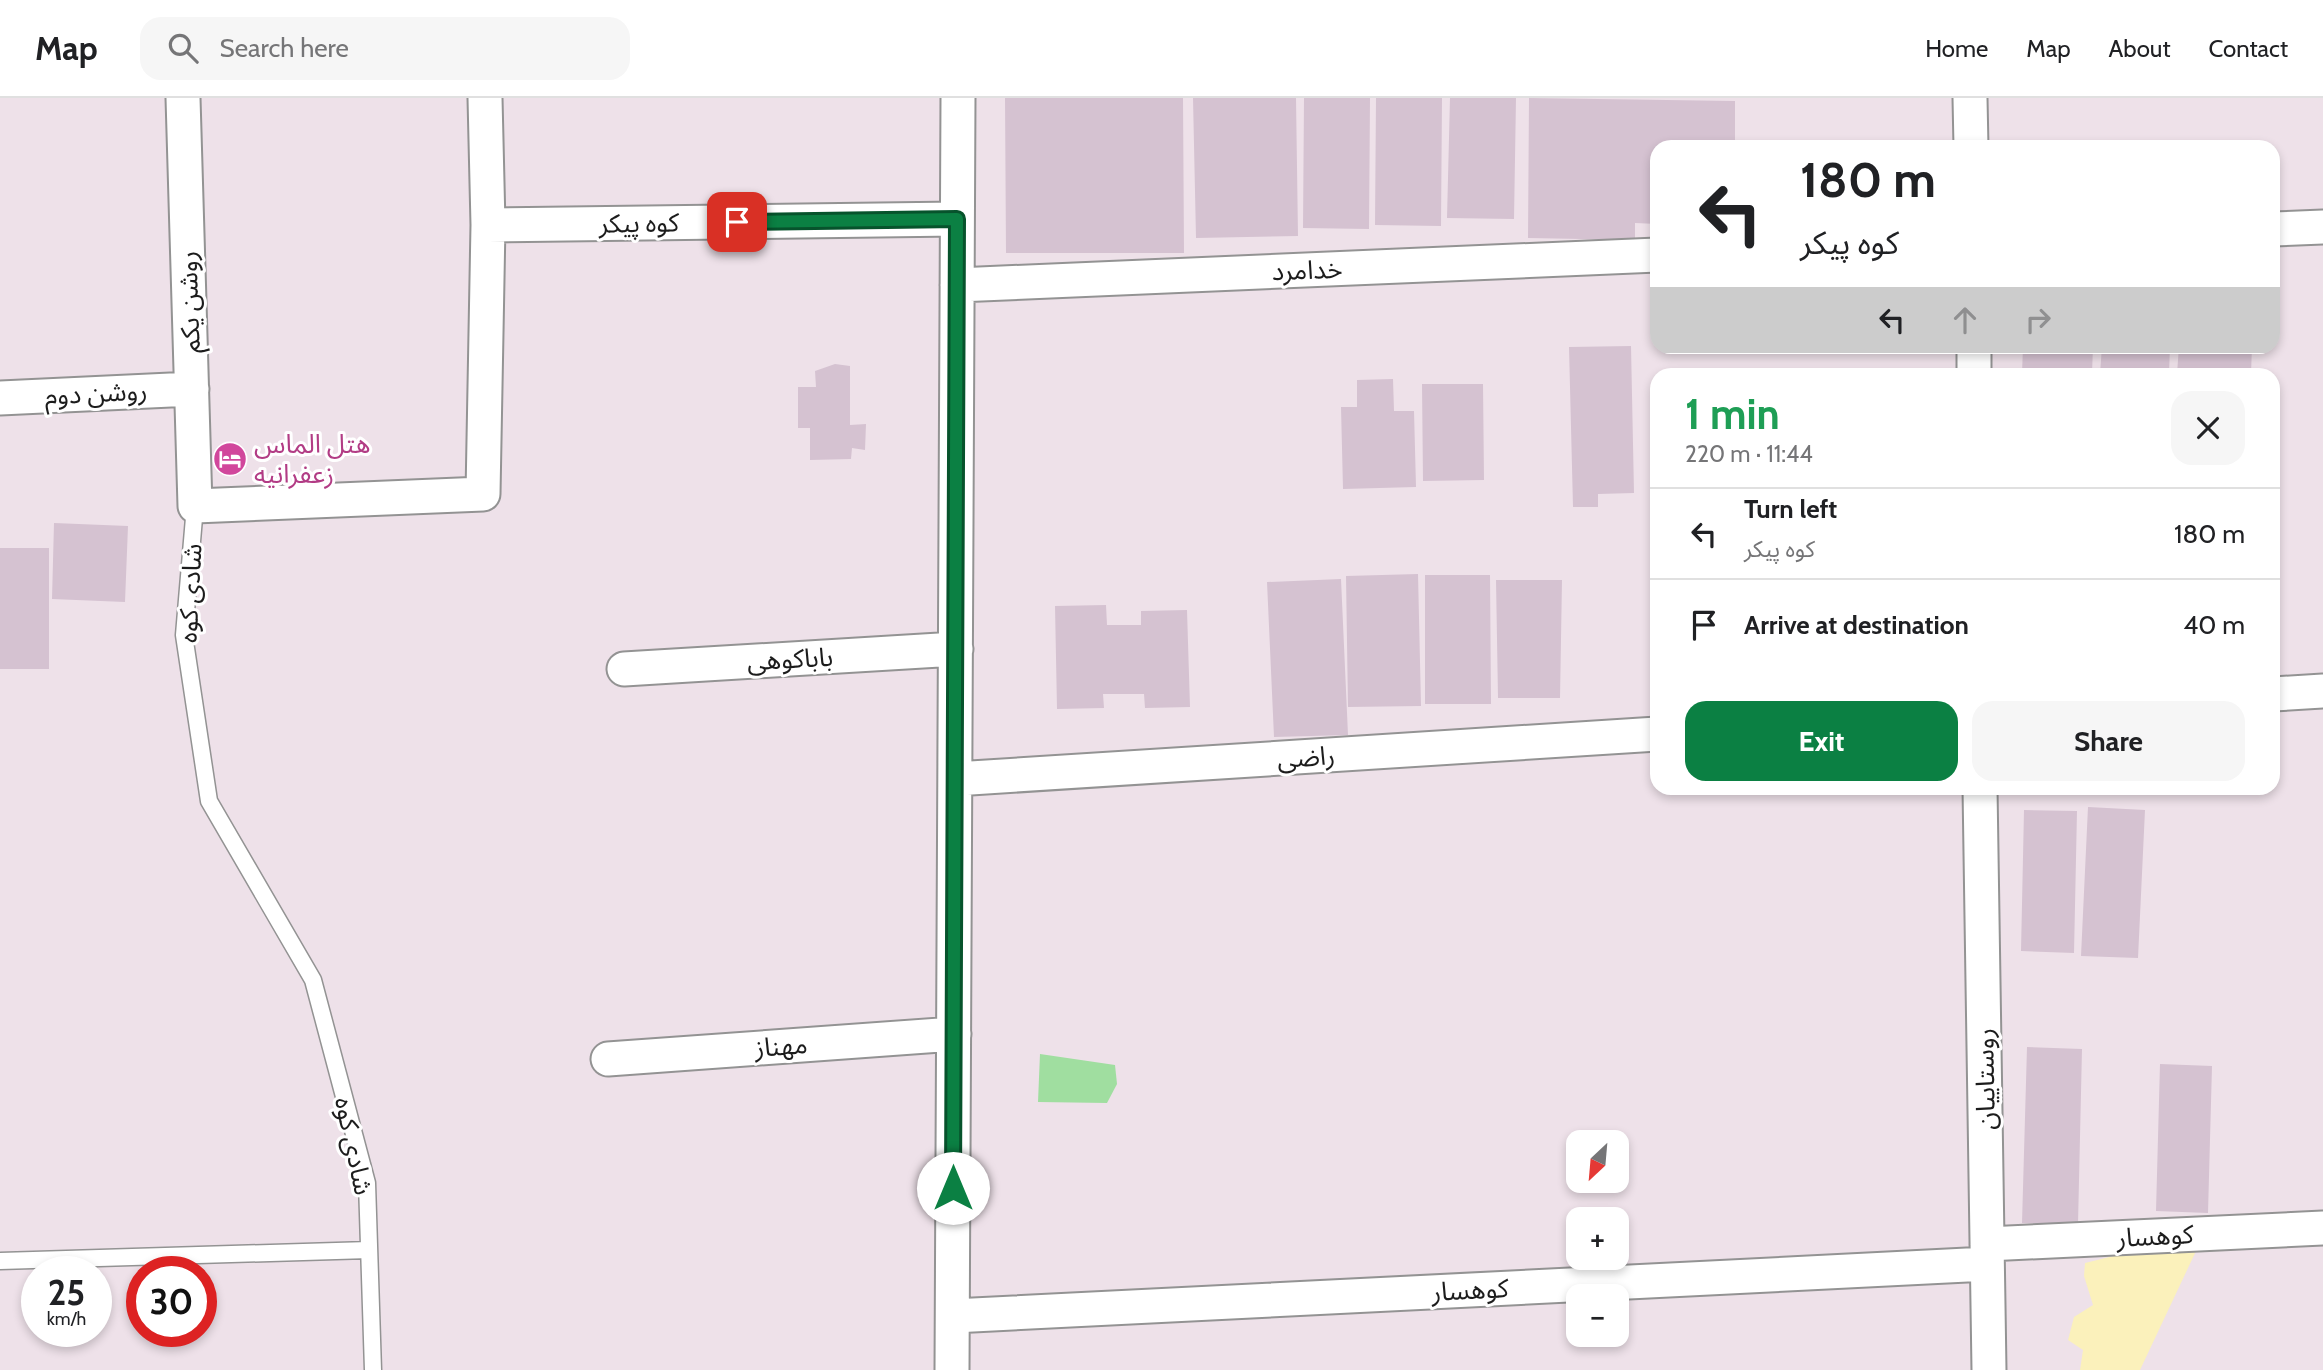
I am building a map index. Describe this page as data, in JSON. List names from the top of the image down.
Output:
{
  "streets": {
    "street": [
      "کوه پیکر",
      "خدامرد",
      "روشن یکم",
      "روشن دوم",
      "شادی کوه",
      "باباکوهی",
      "راضی",
      "مهناز",
      "روستاییان",
      "کوهسار"
    ]
  },
  "crossings": [
    ["کوه پیکر", "شادی کوه"],
    ["روشن یکم", "روشن دوم"],
    ["روشن یکم", "شادی کوه"],
    ["روستاییان", "کوهسار"]
  ],
  "places": {
    "hotel": ["هتل الماس زعفرانیه"]
  },
  "north": "bottom left",
  "page": {
    "header": "Map",
    "search": "Search here",
    "nav": [
      "Home",
      "Map",
      "About",
      "Contact"
    ],
    "turn": ["180 m", "کوه پیکر"],
    "heading": ["1 min", "220 m · 11:44"],
    "list": [
      {
        "name": "Turn left",
        "note": "کوه پیکر",
        "value": "180 m"
      },
      {
        "name": "Arrive at destination",
        "value": "40 m"
      }
    ],
    "buttons": ["Exit", "Share"],
    "map_buttons": ["+", "−"],
    "speed": "25 km/h",
    "limit": "30"
  }
}
